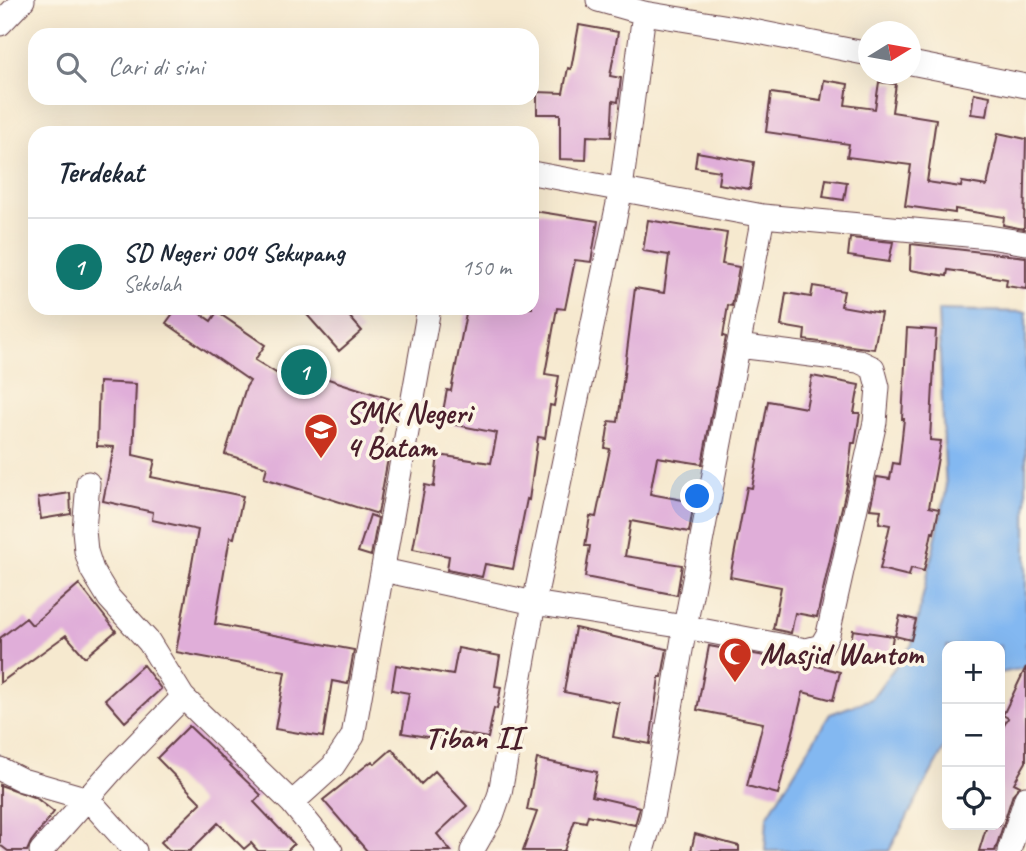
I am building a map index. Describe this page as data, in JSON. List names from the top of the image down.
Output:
{
  "districts": ["Tiban II"],
  "places": {
    "school or university": ["SMK Negeri 4 Batam"],
    "mosque": ["Masjid Wantom"]
  },
  "north": "right",
  "page": {
    "search": "Cari di sini",
    "heading": "Terdekat",
    "list": [
      {
        "mark": "1",
        "name": "SD Negeri 004 Sekupang",
        "note": "Sekolah",
        "value": "150 m"
      }
    ],
    "pins": "1",
    "map_buttons": ["+", "−"]
  }
}
